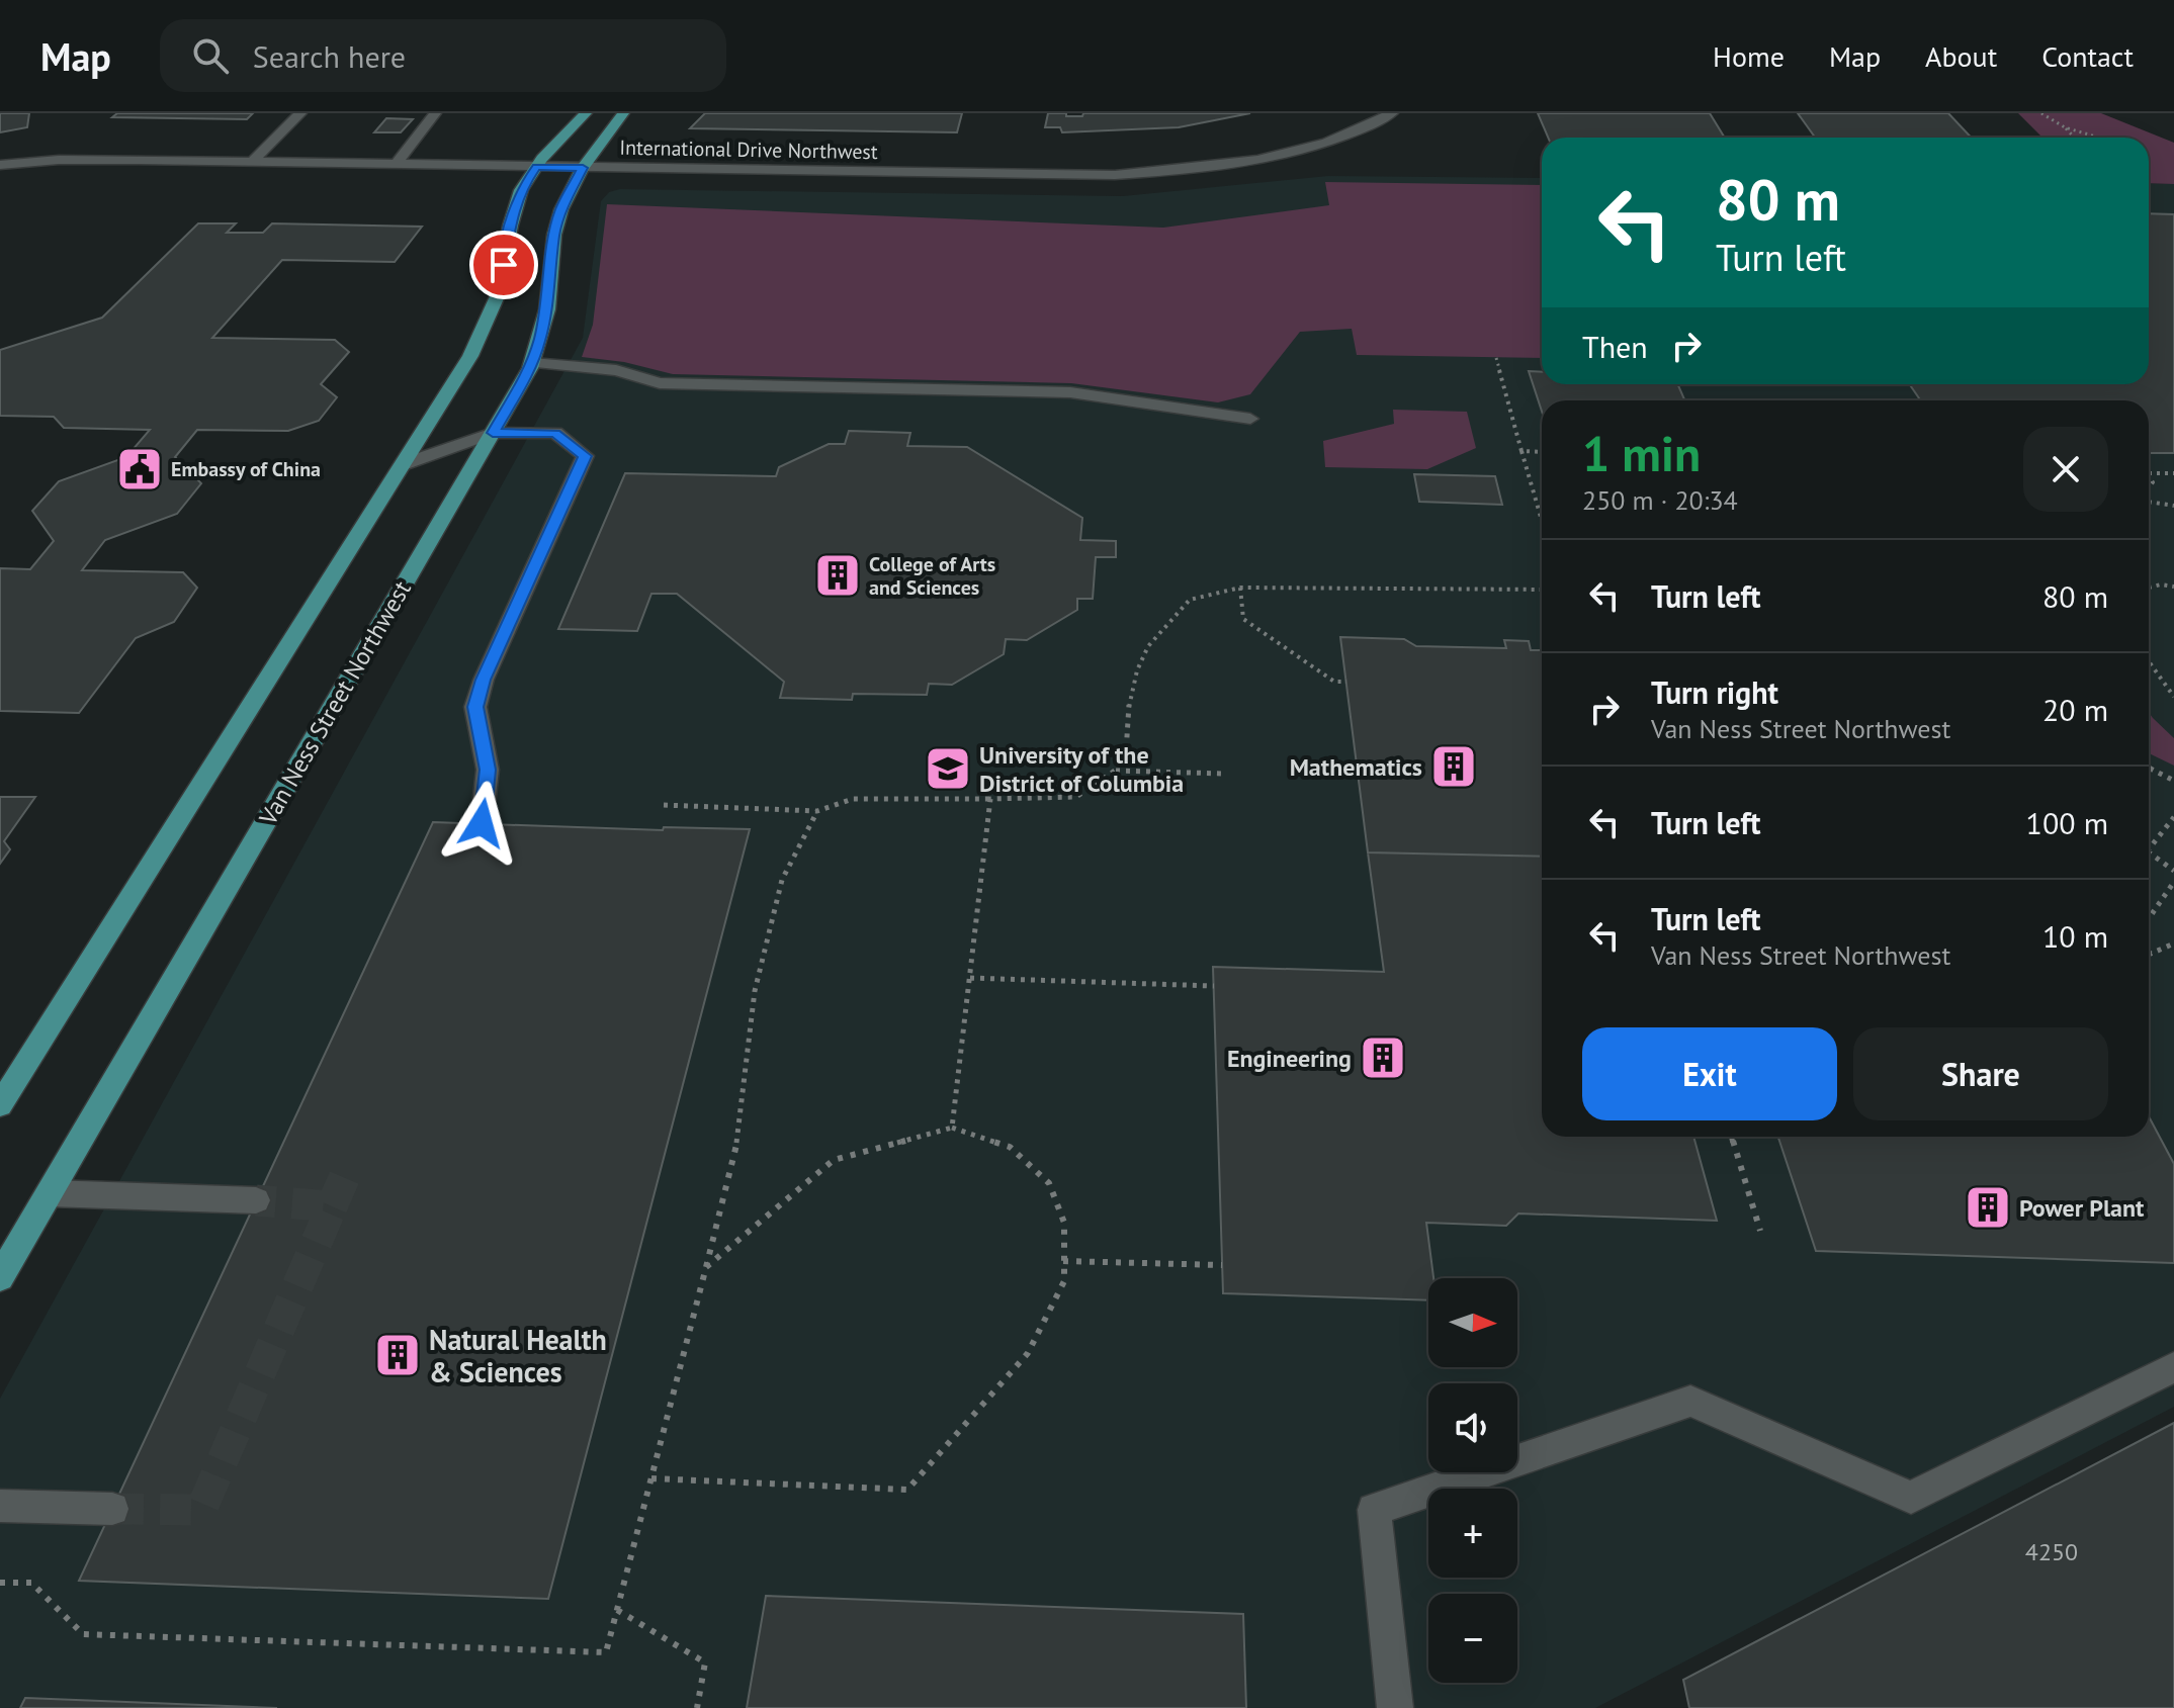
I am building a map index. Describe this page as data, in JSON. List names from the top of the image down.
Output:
{
  "streets": {
    "main road": ["Van Ness Street Northwest"],
    "street": ["International Drive Northwest"]
  },
  "crossings": [
    ["International Drive Northwest", "Van Ness Street Northwest"]
  ],
  "places": {
    "public building": ["Embassy of China"],
    "building": [
      "College of Arts and Sciences",
      "Mathematics",
      "Engineering",
      "Power Plant",
      "Natural Health & Sciences"
    ],
    "school or university": ["University of the District of Columbia"]
  },
  "house_numbers": ["4250"],
  "north": "right",
  "page": {
    "header": "Map",
    "search": "Search here",
    "nav": [
      "Home",
      "Map",
      "About",
      "Contact"
    ],
    "turn": ["80 m", "Turn left"],
    "then": "Then",
    "heading": ["1 min", "250 m · 20:34"],
    "list": [
      {
        "name": "Turn left",
        "value": "80 m"
      },
      {
        "name": "Turn right",
        "note": "Van Ness Street Northwest",
        "value": "20 m"
      },
      {
        "name": "Turn left",
        "value": "100 m"
      },
      {
        "name": "Turn left",
        "note": "Van Ness Street Northwest",
        "value": "10 m"
      }
    ],
    "buttons": ["Exit", "Share"],
    "map_buttons": ["+", "−"]
  }
}
